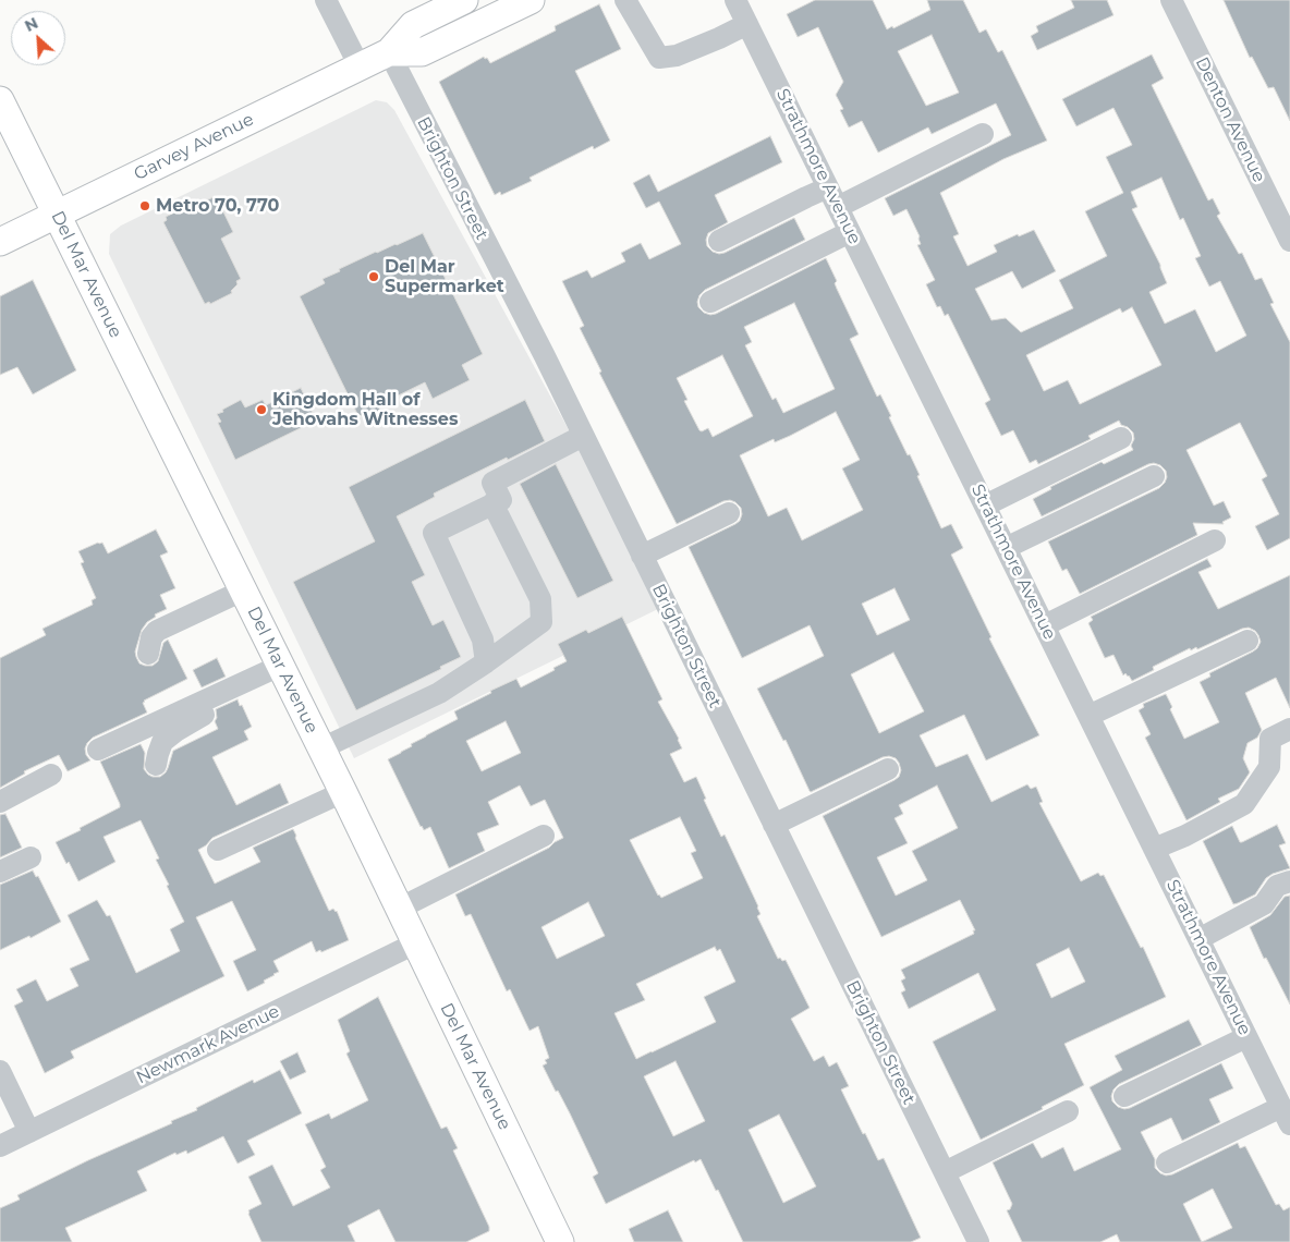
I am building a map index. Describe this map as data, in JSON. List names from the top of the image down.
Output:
{
  "streets": {
    "main road": ["Garvey Avenue", "Del Mar Avenue"],
    "street": [
      "Denton Avenue",
      "Strathmore Avenue",
      "Brighton Street",
      "Newmark Avenue"
    ]
  },
  "crossings": [
    ["Garvey Avenue", "Brighton Street"],
    ["Garvey Avenue", "Del Mar Avenue"],
    ["Del Mar Avenue", "Newmark Avenue"]
  ],
  "places": ["Metro 70, 770", "Del Mar Supermarket", "Kingdom Hall of Jehovahs Witnesses"],
  "north": "top left"
}
